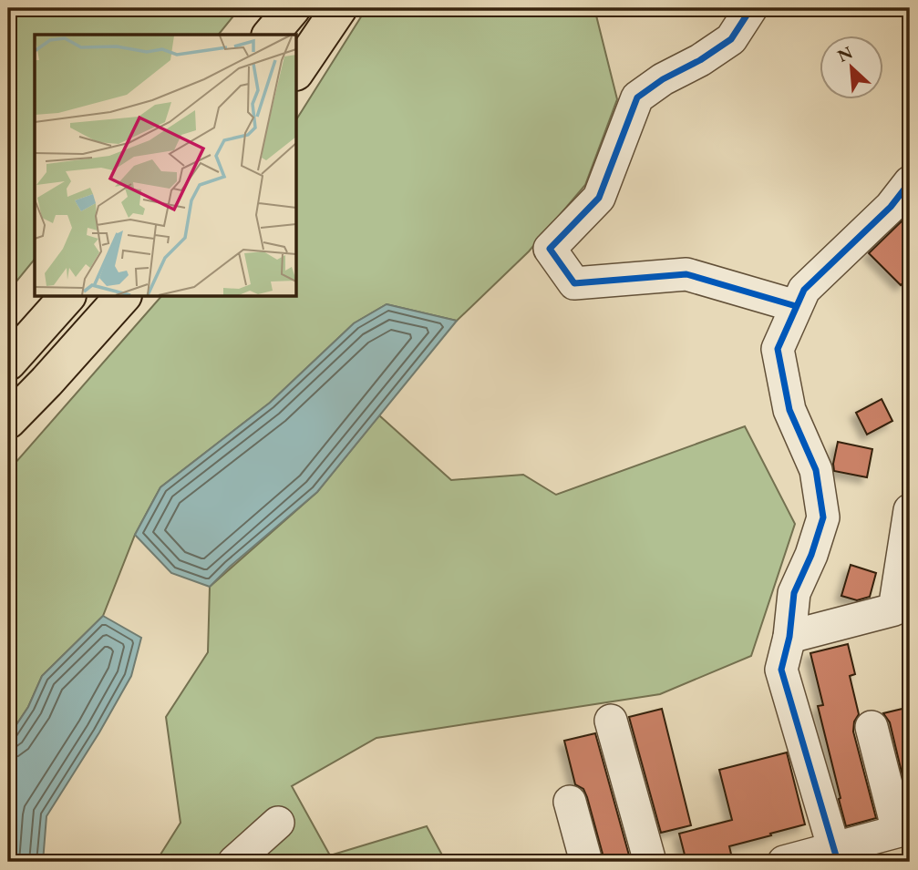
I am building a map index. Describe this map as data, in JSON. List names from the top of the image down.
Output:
{
  "north": "top left"
}
